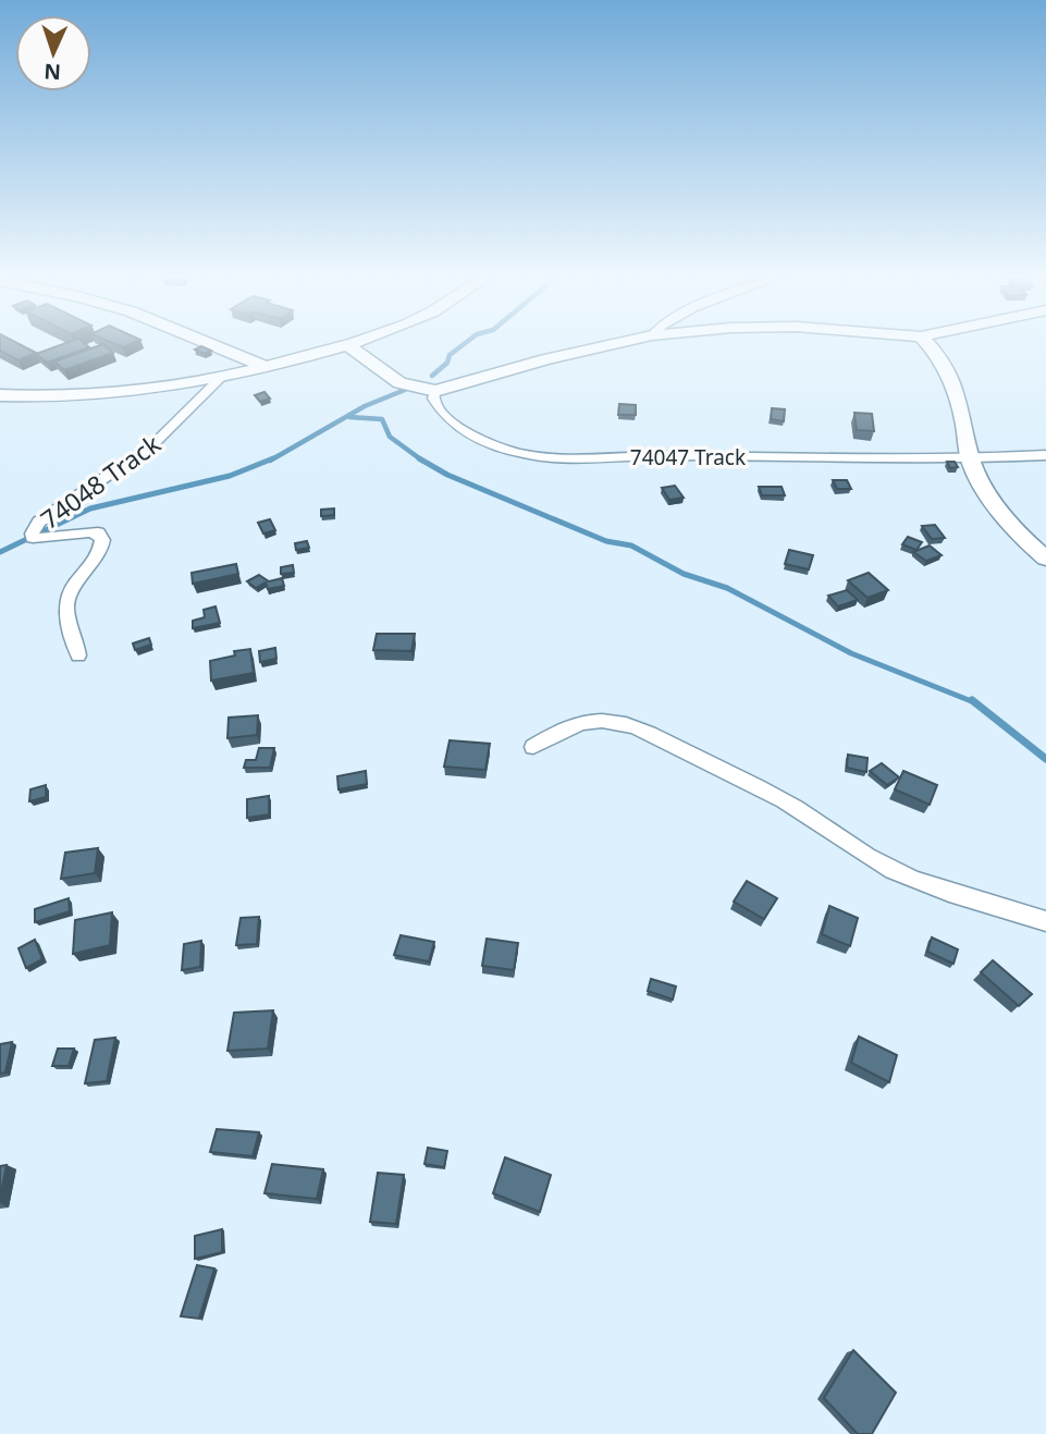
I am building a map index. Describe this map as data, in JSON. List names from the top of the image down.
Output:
{
  "streets": {
    "street": ["74047 Track", "74048 Track"]
  },
  "north": "bottom"
}
